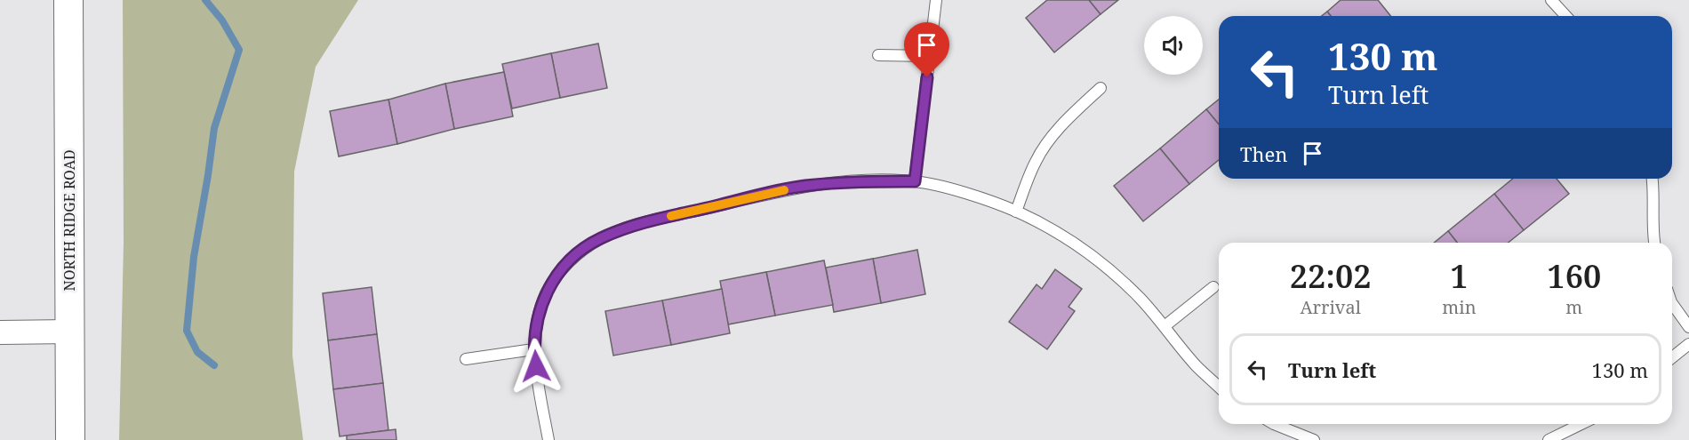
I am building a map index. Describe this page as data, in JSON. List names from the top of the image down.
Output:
{
  "streets": {
    "street": ["NORTH RIDGE ROAD"]
  },
  "page": {
    "turn": ["130 m", "Turn left"],
    "then": "Then",
    "eta": [
      "22:02",
      "Arrival",
      "1",
      "min",
      "160",
      "m"
    ],
    "list": [
      {
        "name": "Turn left",
        "value": "130 m"
      }
    ]
  }
}
